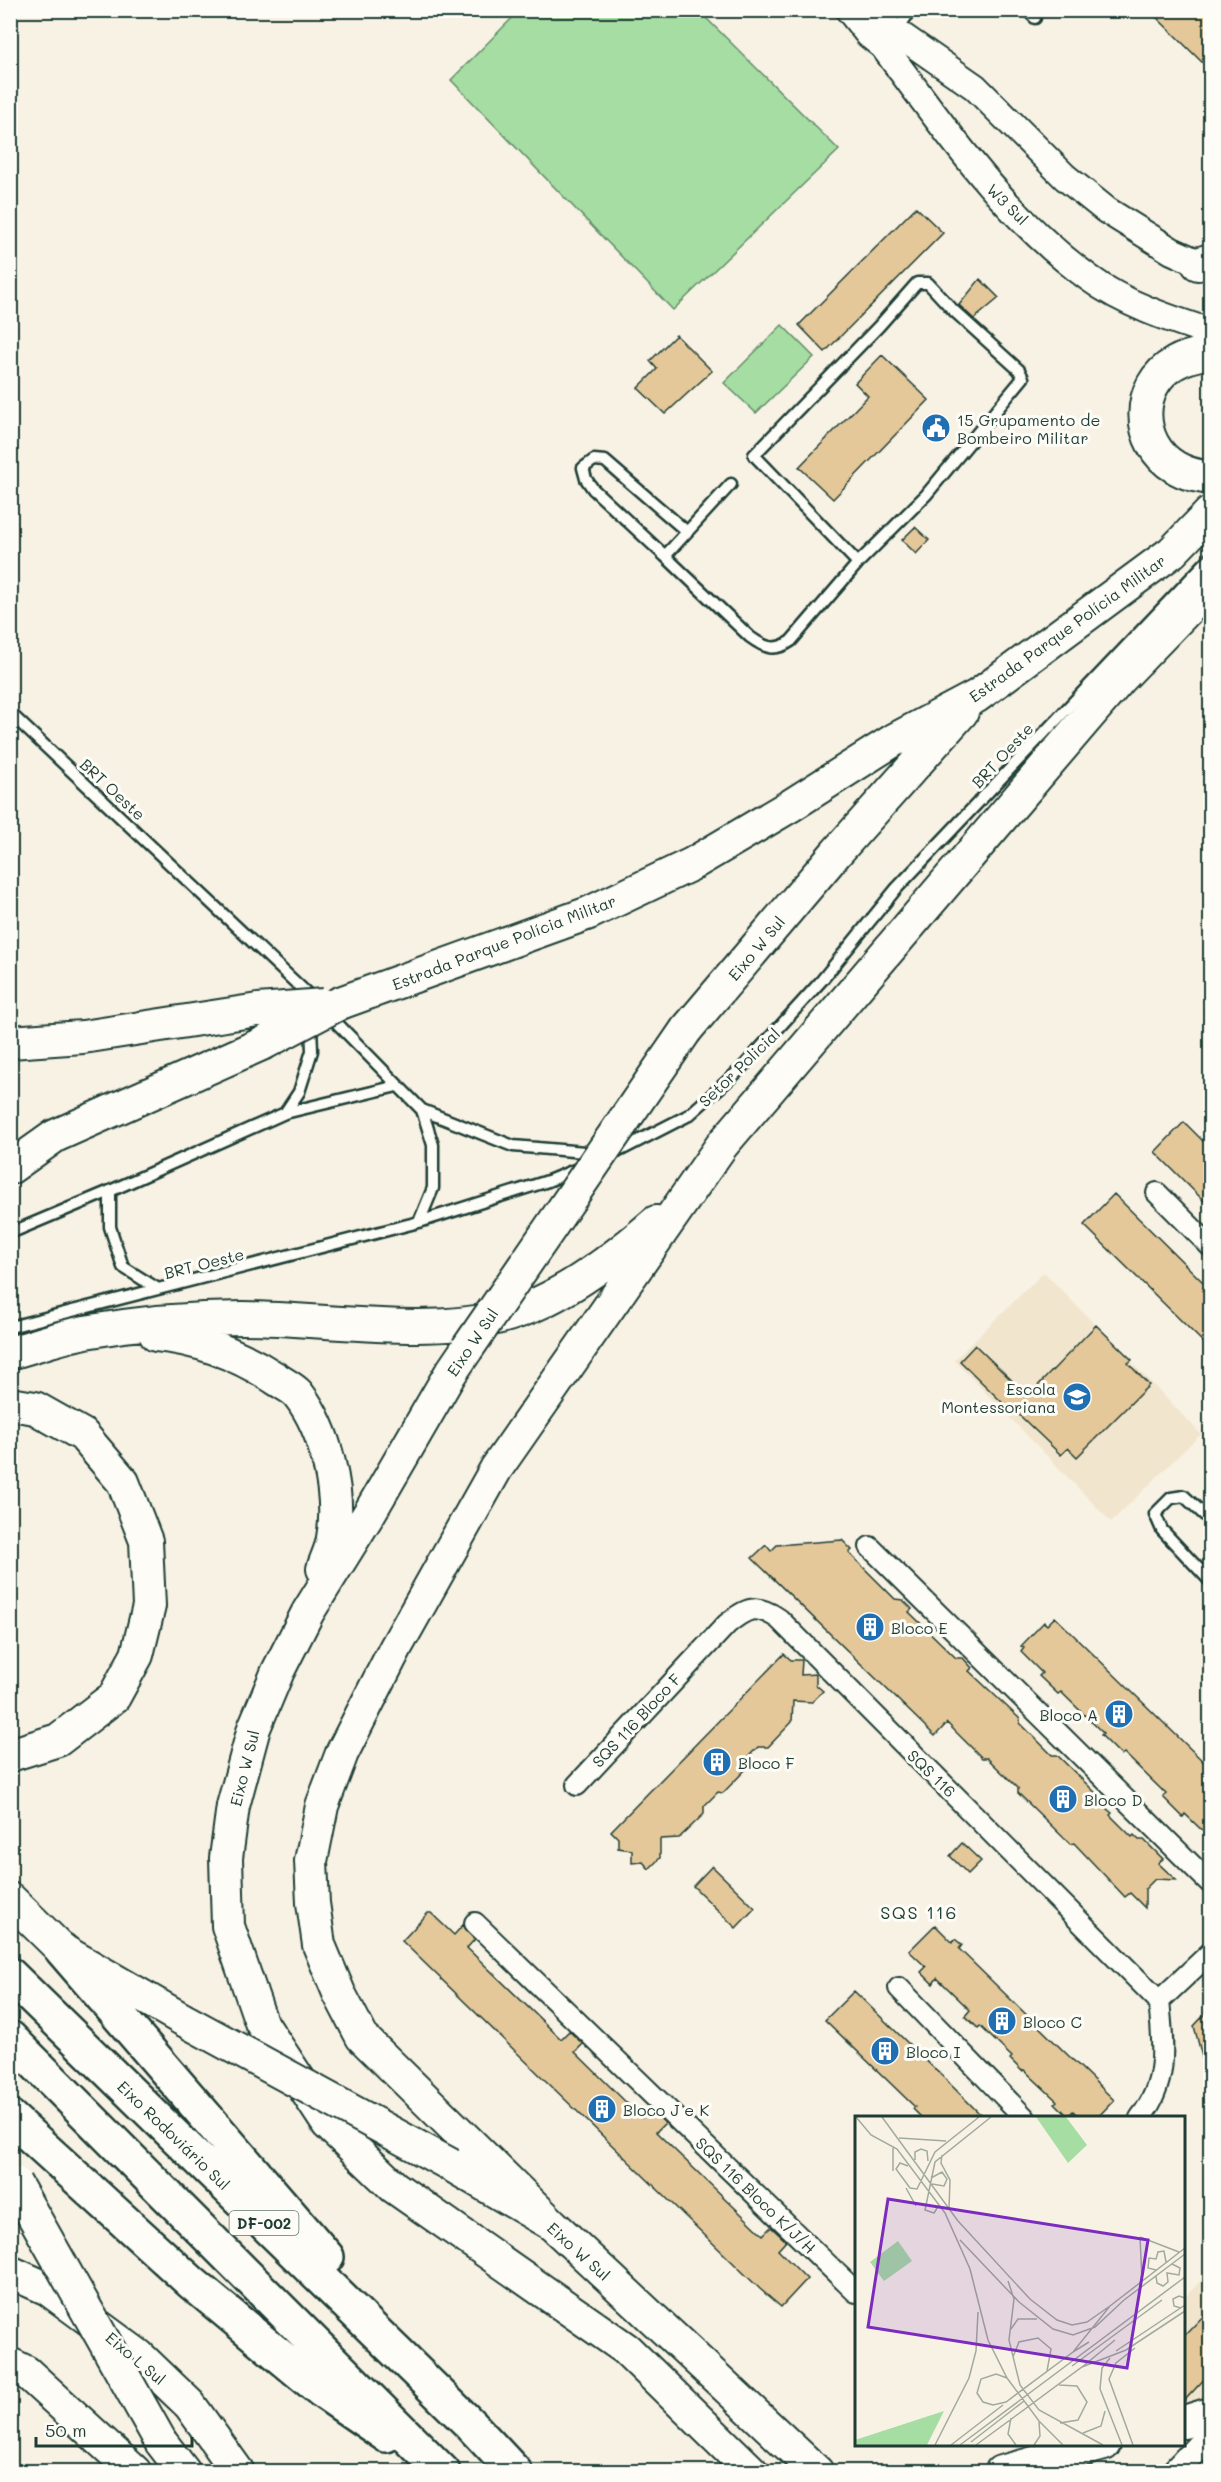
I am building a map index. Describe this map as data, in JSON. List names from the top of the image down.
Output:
{
  "streets": {
    "highway": ["Eixo Rodoviário Sul", "DF-002"],
    "main road": ["Estrada Parque Polícia Militar", "Eixo W Sul", "Eixo L Sul"],
    "street": [
      "W3 Sul",
      "SQS 116 Bloco F",
      "SQS 116",
      "SQS 116 Bloco K/J/H"
    ],
    "lane": ["BRT Oeste", "Setor Policial"]
  },
  "crossings": [
    ["Estrada Parque Polícia Militar", "Eixo W Sul"],
    ["BRT Oeste", "Setor Policial"],
    ["SQS 116 Bloco F", "SQS 116"]
  ],
  "districts": ["SQS 116"],
  "places": {
    "public building": ["15 Grupamento de Bombeiro Militar"],
    "school or university": ["Escola Montessoriana"],
    "building": [
      "Bloco E",
      "Bloco A",
      "Bloco F",
      "Bloco D",
      "Bloco C",
      "Bloco I",
      "Bloco J e K"
    ]
  },
  "scale_bar": "50 m"
}
